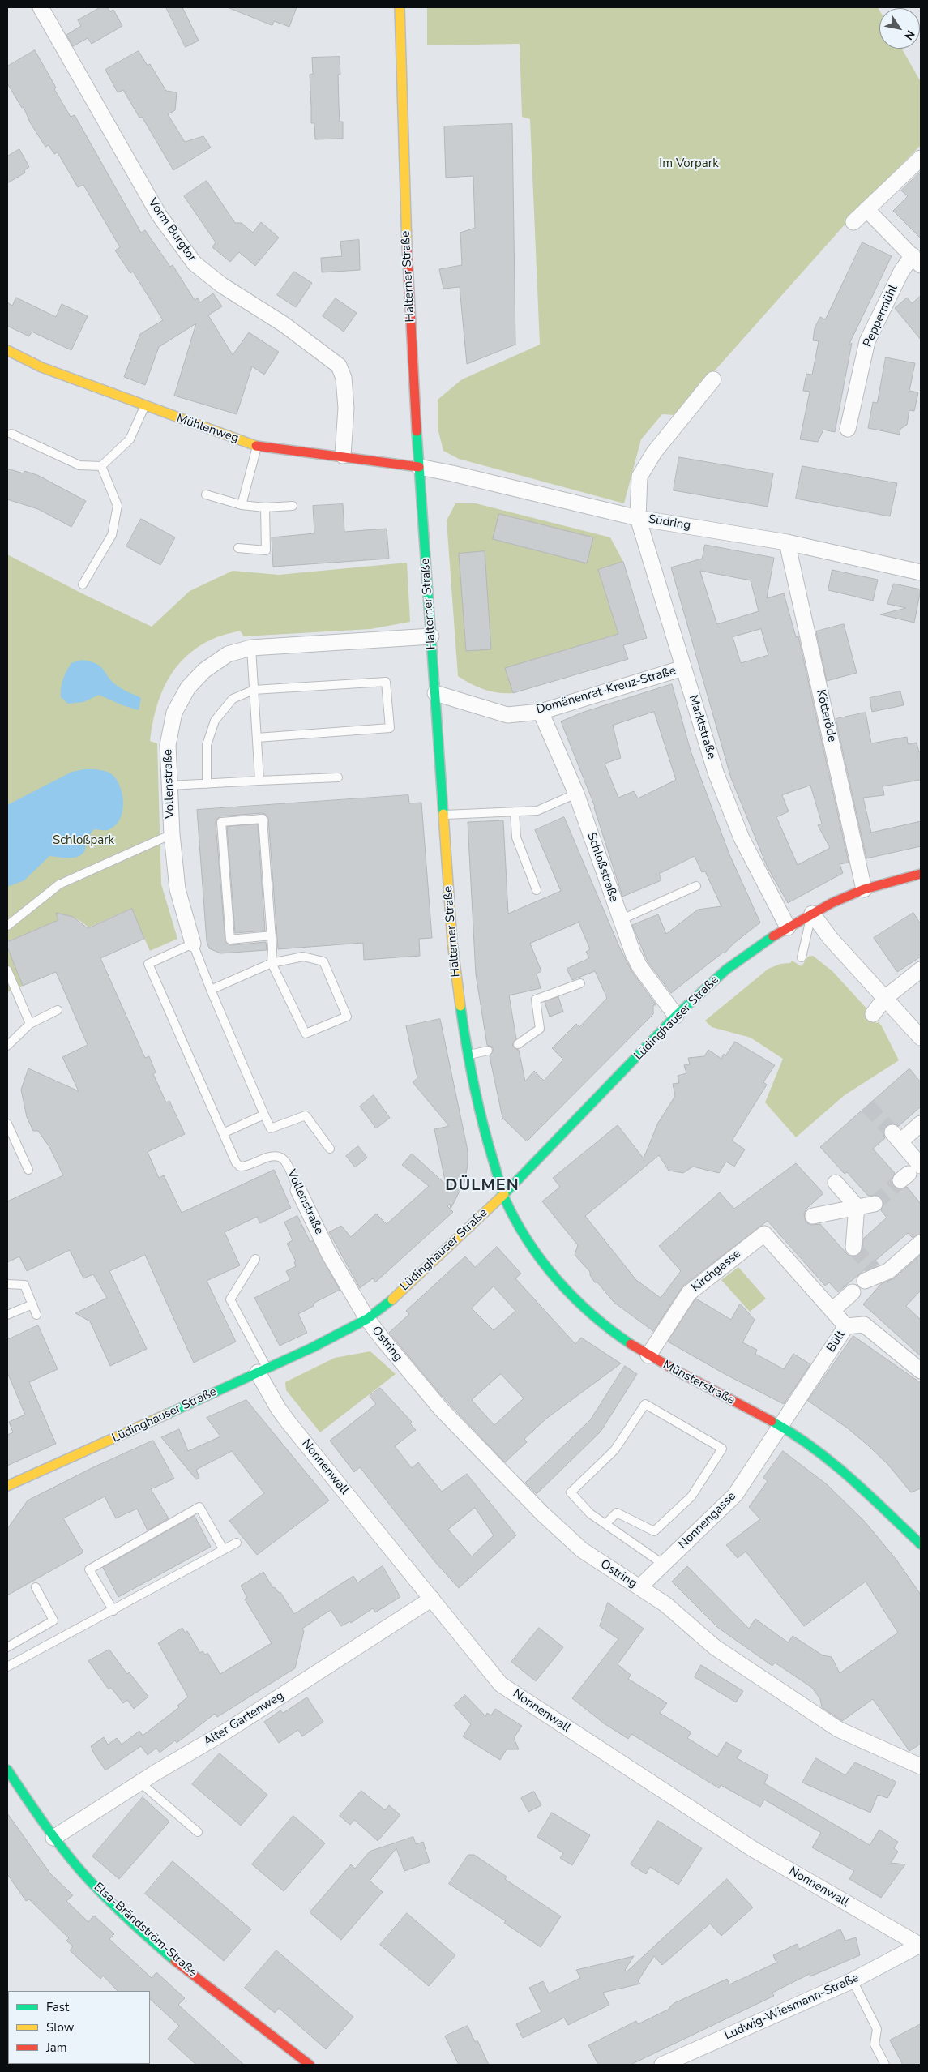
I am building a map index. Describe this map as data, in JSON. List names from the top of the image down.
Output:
{
  "streets": {
    "street": [
      "Vorm Burgtor",
      "Halterner Straße",
      "Peppermühl",
      "Mühlenweg",
      "Südring",
      "Domänenrat-Kreuz-Straße",
      "Kötteröde",
      "Marktstraße",
      "Vollenstraße",
      "Schloßstraße",
      "Lüdinghauser Straße",
      "Kirchgasse",
      "Bült",
      "Ostring",
      "Münsterstraße",
      "Nonnenwall",
      "Nonnengasse",
      "Alter Gartenweg",
      "Elsa-Brändström-Straße",
      "Ludwig-Wiesmann-Straße"
    ]
  },
  "crossings": [
    ["Vorm Burgtor", "Mühlenweg"],
    ["Halterner Straße", "Mühlenweg"],
    ["Halterner Straße", "Südring"],
    ["Halterner Straße", "Domänenrat-Kreuz-Straße"],
    ["Halterner Straße", "Vollenstraße"],
    ["Halterner Straße", "Lüdinghauser Straße"],
    ["Halterner Straße", "Münsterstraße"],
    ["Mühlenweg", "Südring"],
    ["Südring", "Kötteröde"],
    ["Südring", "Marktstraße"],
    ["Domänenrat-Kreuz-Straße", "Marktstraße"],
    ["Domänenrat-Kreuz-Straße", "Schloßstraße"],
    ["Kötteröde", "Lüdinghauser Straße"],
    ["Marktstraße", "Lüdinghauser Straße"],
    ["Vollenstraße", "Lüdinghauser Straße"],
    ["Vollenstraße", "Ostring"],
    ["Schloßstraße", "Lüdinghauser Straße"],
    ["Lüdinghauser Straße", "Ostring"],
    ["Lüdinghauser Straße", "Münsterstraße"],
    ["Lüdinghauser Straße", "Nonnenwall"],
    ["Kirchgasse", "Bült"],
    ["Kirchgasse", "Münsterstraße"],
    ["Bült", "Münsterstraße"],
    ["Bült", "Nonnengasse"],
    ["Ostring", "Nonnengasse"],
    ["Münsterstraße", "Nonnengasse"],
    ["Nonnenwall", "Alter Gartenweg"],
    ["Nonnenwall", "Ludwig-Wiesmann-Straße"],
    ["Alter Gartenweg", "Elsa-Brändström-Straße"]
  ],
  "districts": ["DÜLMEN"],
  "parks": ["Im Vorpark", "Schloßpark"],
  "legend": ["Fast", "Slow", "Jam"],
  "north": "bottom right"
}
